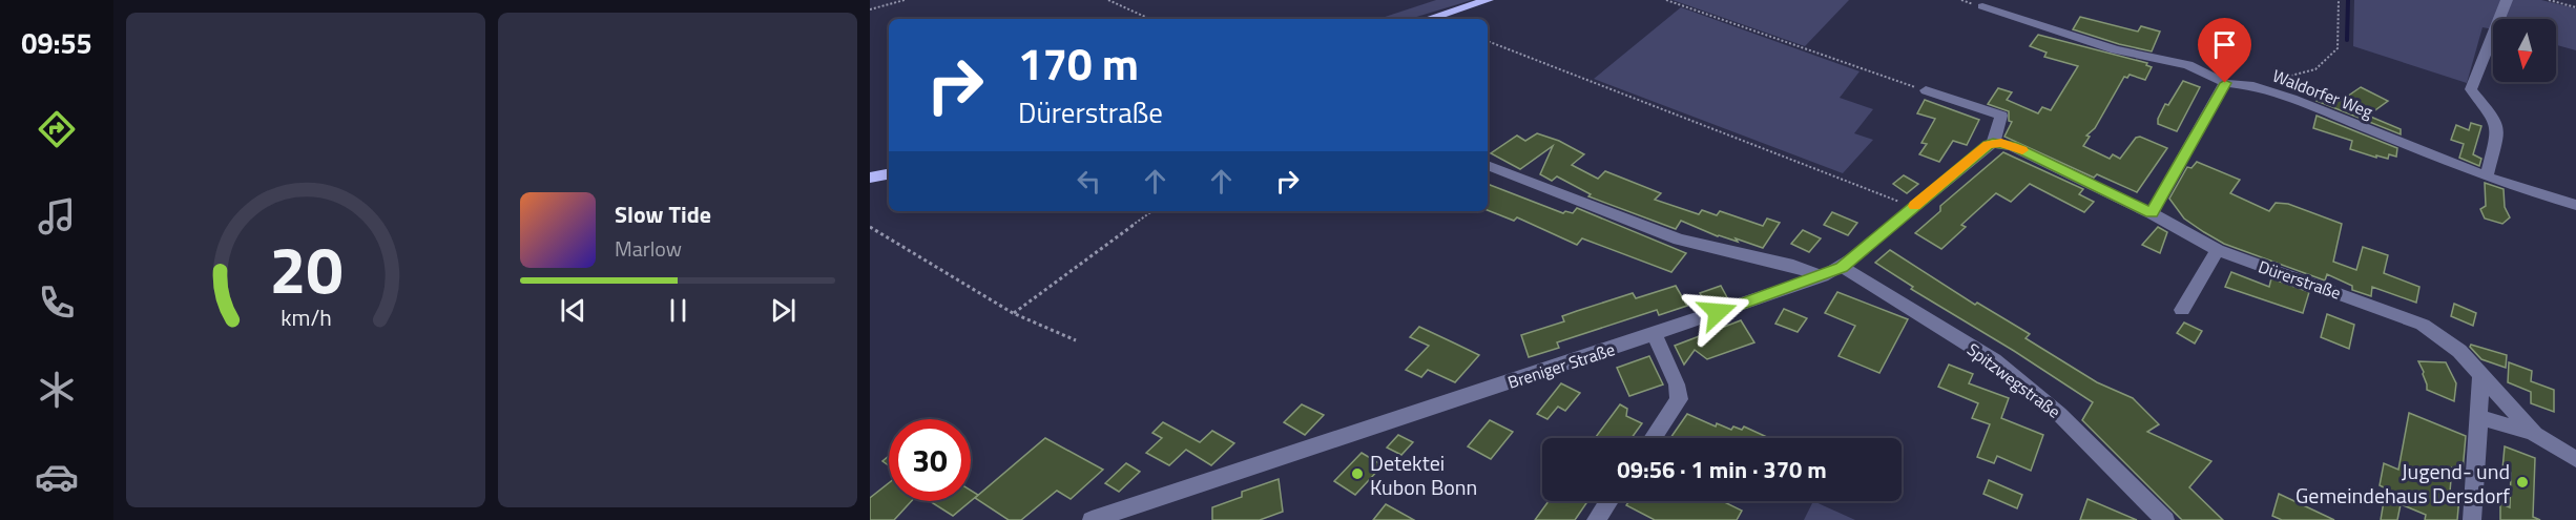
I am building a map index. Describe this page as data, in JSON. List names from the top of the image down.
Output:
{
  "streets": {
    "street": [
      "Waldorfer Weg",
      "Dürerstraße",
      "Breniger Straße",
      "Spitzwegstraße"
    ]
  },
  "crossings": [
    ["Dürerstraße", "Breniger Straße"],
    ["Breniger Straße", "Spitzwegstraße"]
  ],
  "places": ["Detektei Kubon Bonn", "Jugend- und Gemeindehaus Dersdorf"],
  "north": "bottom",
  "page": {
    "tabs": "09:55",
    "turn": ["170 m", "Dürerstraße"],
    "song": ["Slow Tide", "Marlow"],
    "limit": "30",
    "trip": "09:56 · 1 min · 370 m",
    "gauge": ["20", "km/h"]
  }
}
